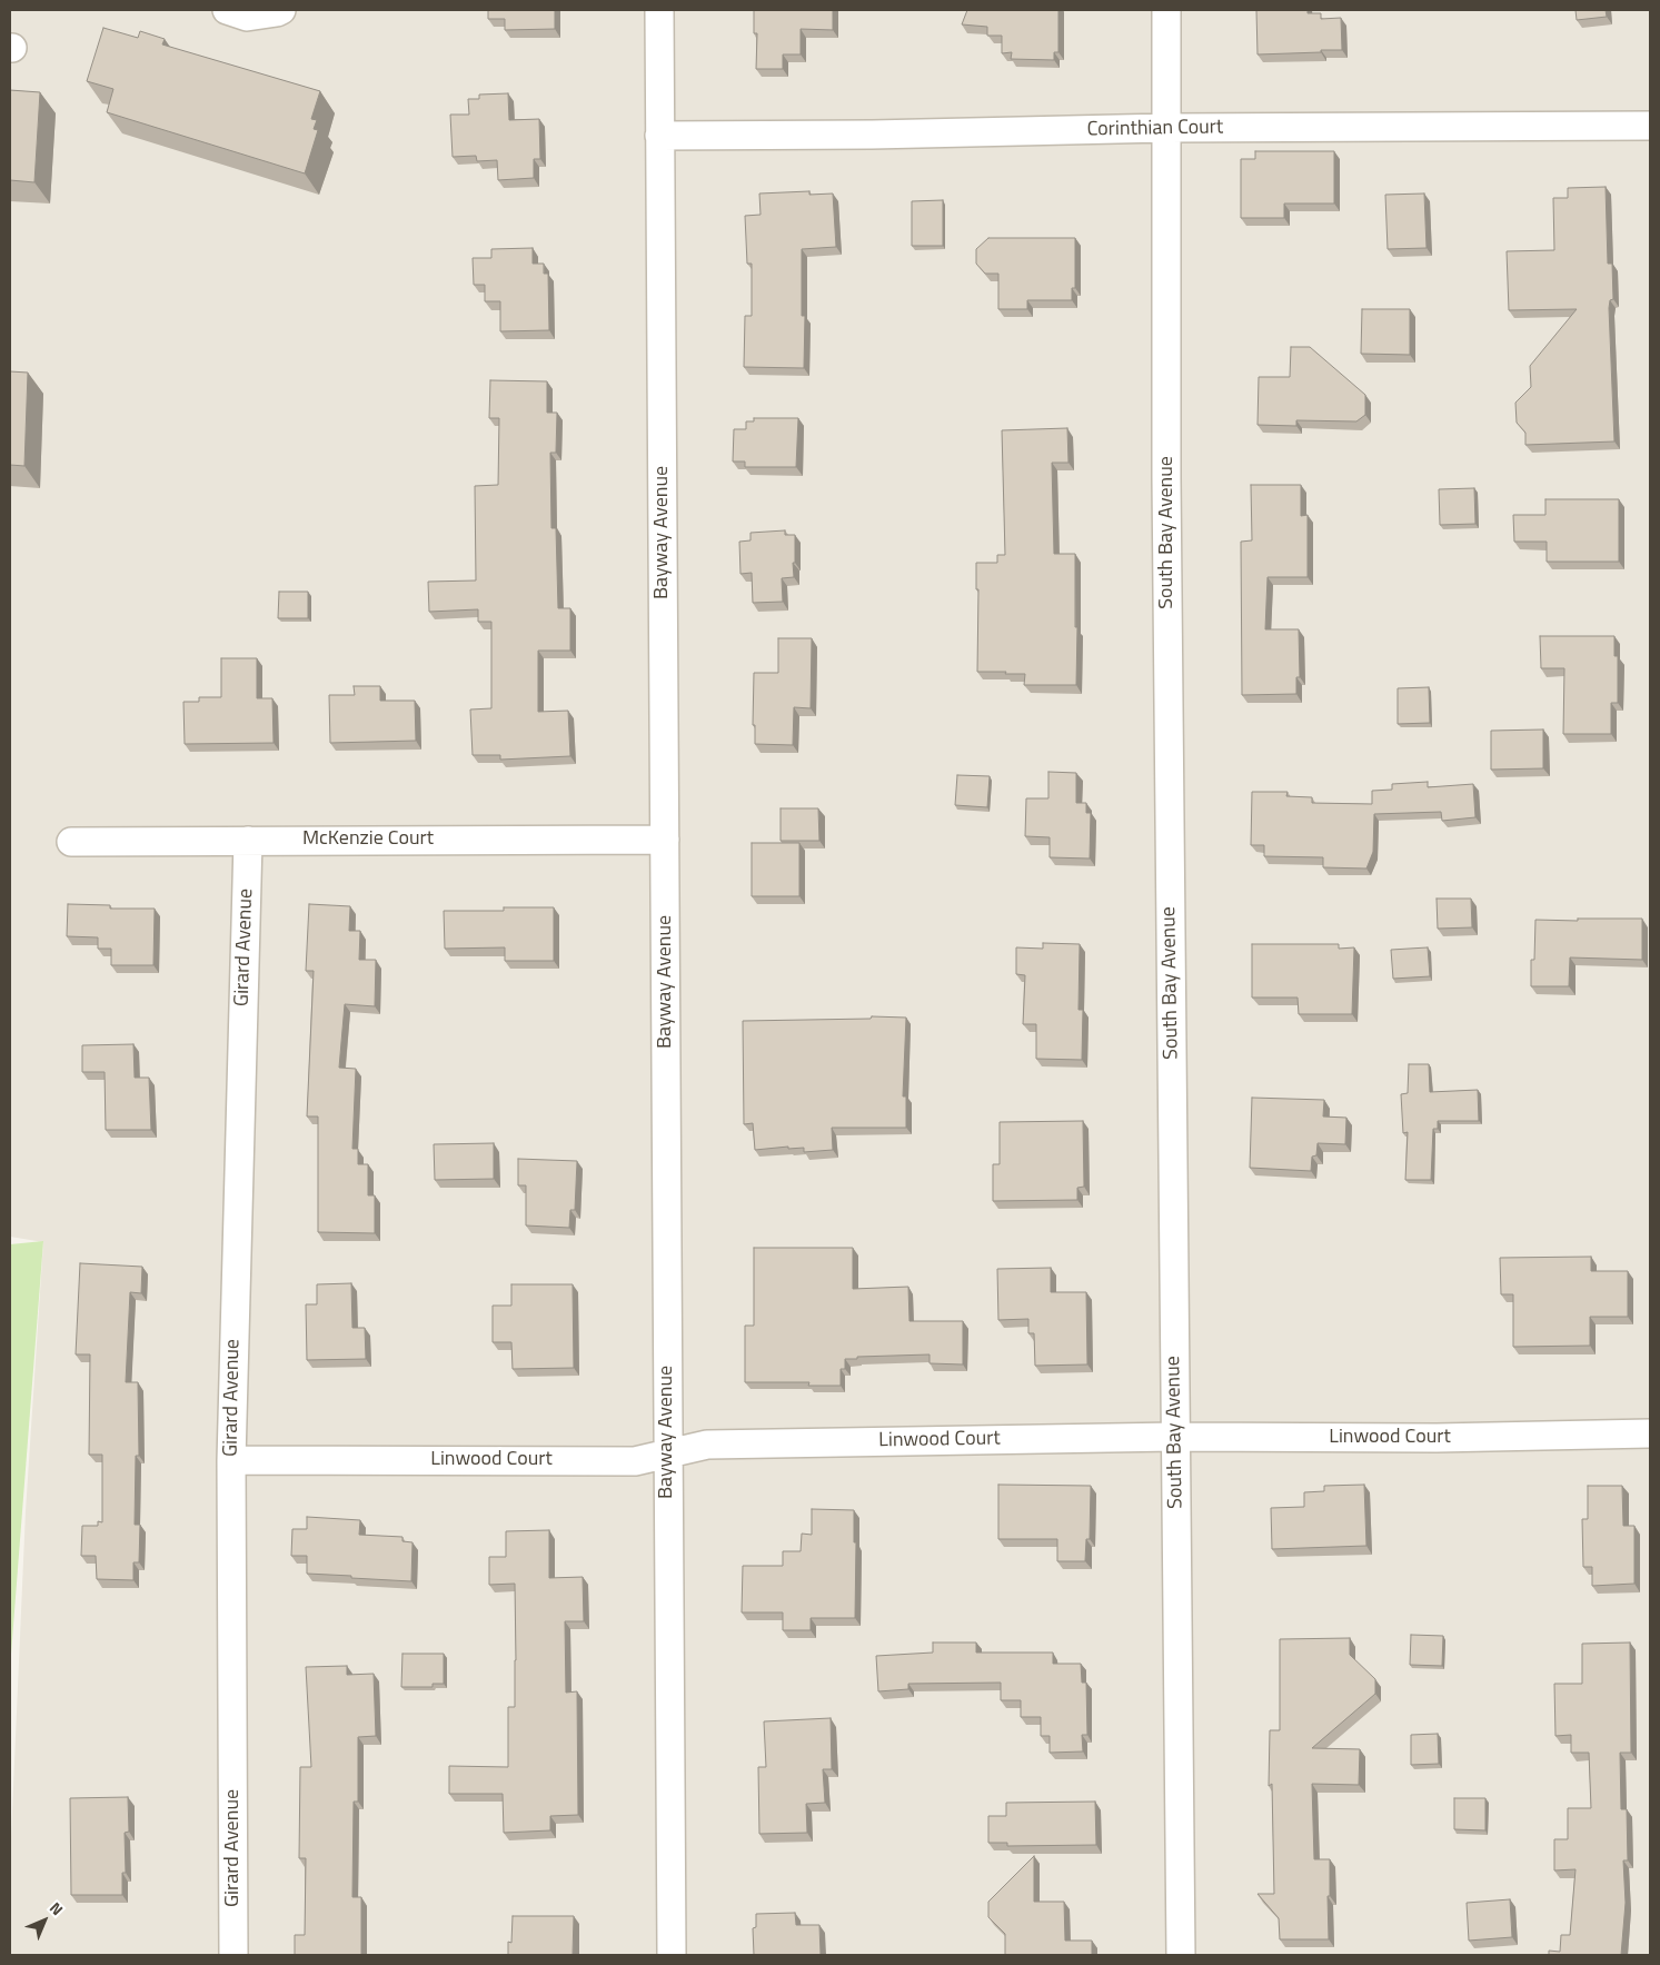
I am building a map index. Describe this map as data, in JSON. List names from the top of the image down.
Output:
{
  "streets": {
    "street": [
      "Corinthian Court",
      "Bayway Avenue",
      "South Bay Avenue",
      "McKenzie Court",
      "Girard Avenue",
      "Linwood Court"
    ]
  },
  "crossings": [
    ["Corinthian Court", "Bayway Avenue"],
    ["Corinthian Court", "South Bay Avenue"],
    ["Bayway Avenue", "McKenzie Court"],
    ["Bayway Avenue", "Linwood Court"],
    ["South Bay Avenue", "Linwood Court"],
    ["McKenzie Court", "Girard Avenue"],
    ["Girard Avenue", "Linwood Court"]
  ],
  "north": "top right"
}
